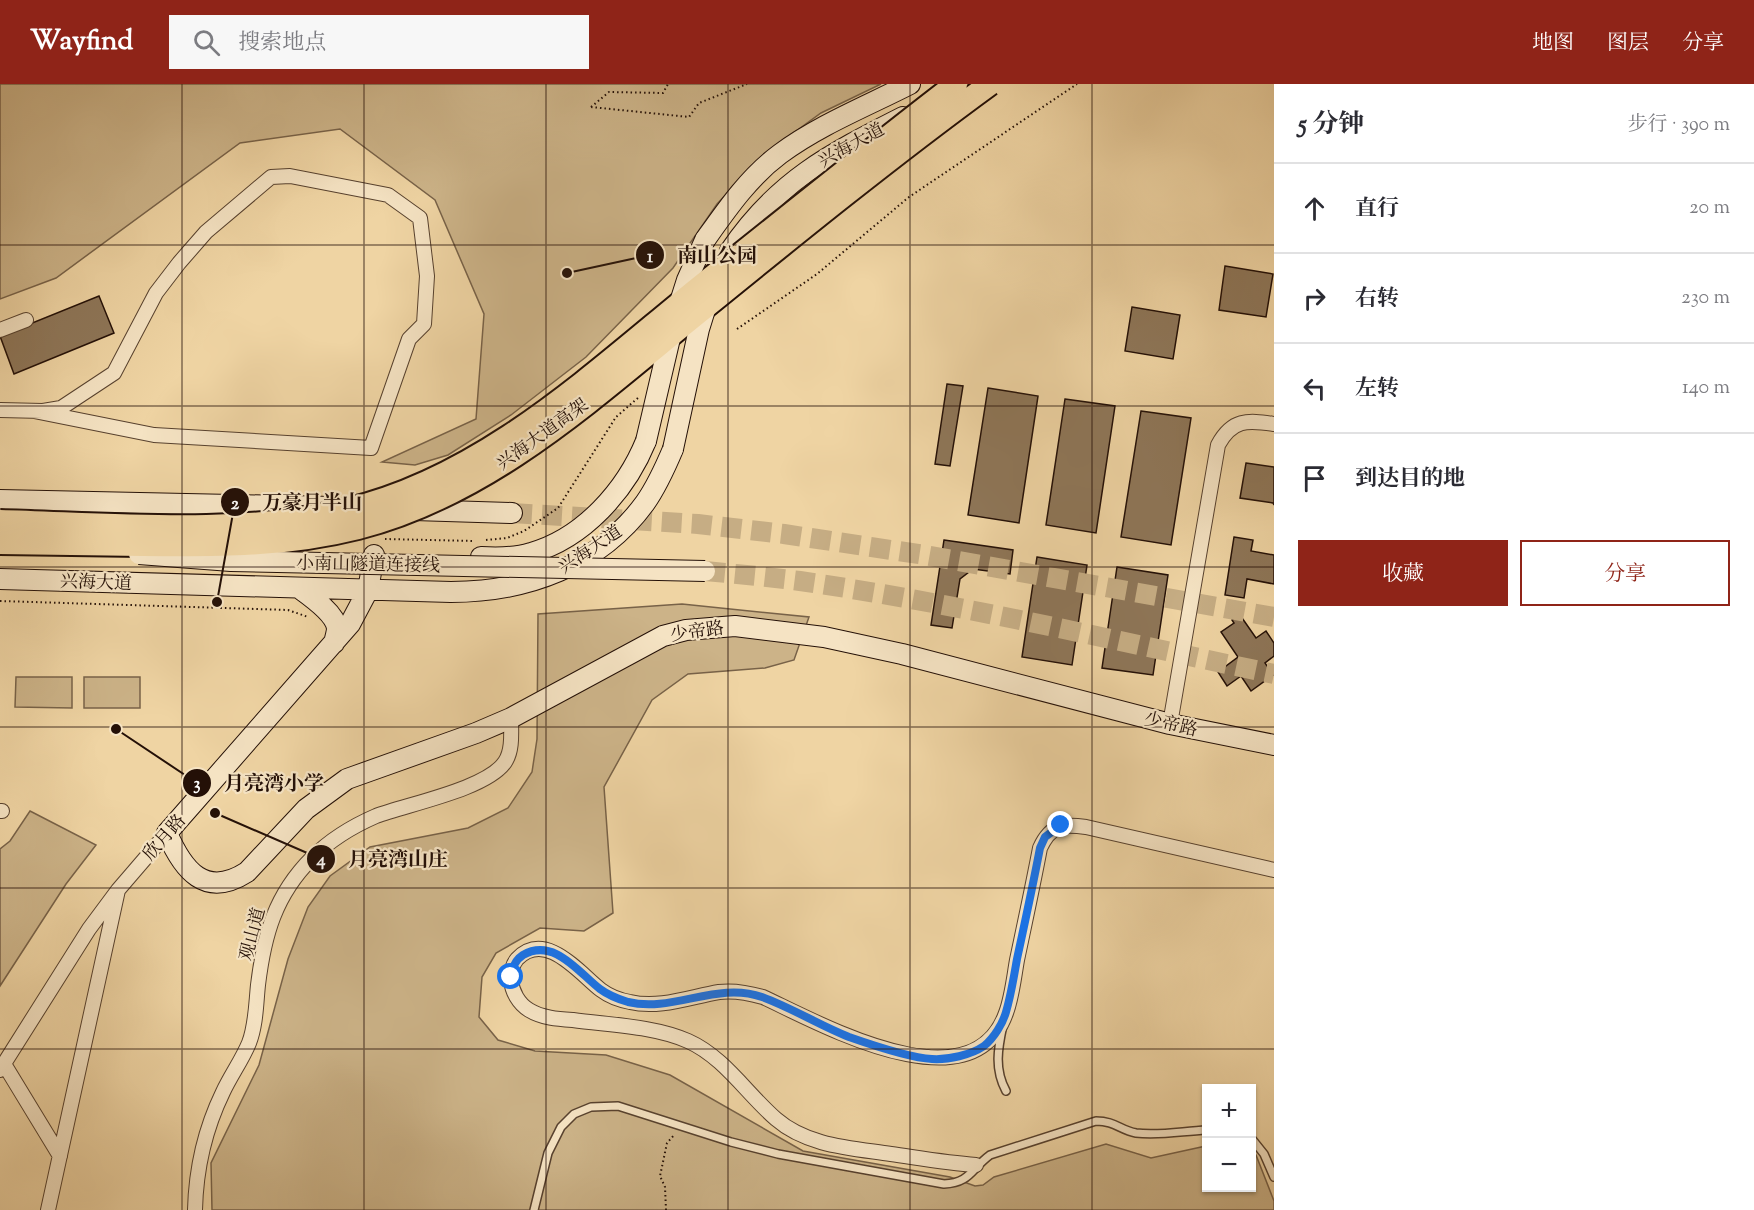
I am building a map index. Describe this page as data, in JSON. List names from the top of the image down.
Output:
{
  "streets": {
    "main road": ["兴海大道高架"],
    "street": [
      "兴海大道",
      "小南山隧道连接线",
      "少帝路",
      "欣月路",
      "观山道"
    ]
  },
  "crossings": [
    ["兴海大道", "欣月路"],
    ["兴海大道高架", "小南山隧道连接线"],
    ["少帝路", "欣月路"],
    ["少帝路", "观山道"]
  ],
  "places": [
    "南山公园",
    "万豪月半山",
    "月亮湾小学",
    "月亮湾山庄"
  ],
  "page": {
    "header": "Wayfind",
    "search": "搜索地点",
    "nav": ["地图", "图层", "分享"],
    "heading": ["5 分钟", "步行 · 390 m"],
    "list": [
      ["直行", "20 m"],
      ["右转", "230 m"],
      ["左转", "140 m"],
      "到达目的地"
    ],
    "buttons": ["收藏", "分享"],
    "map_buttons": ["+", "−"]
  }
}
